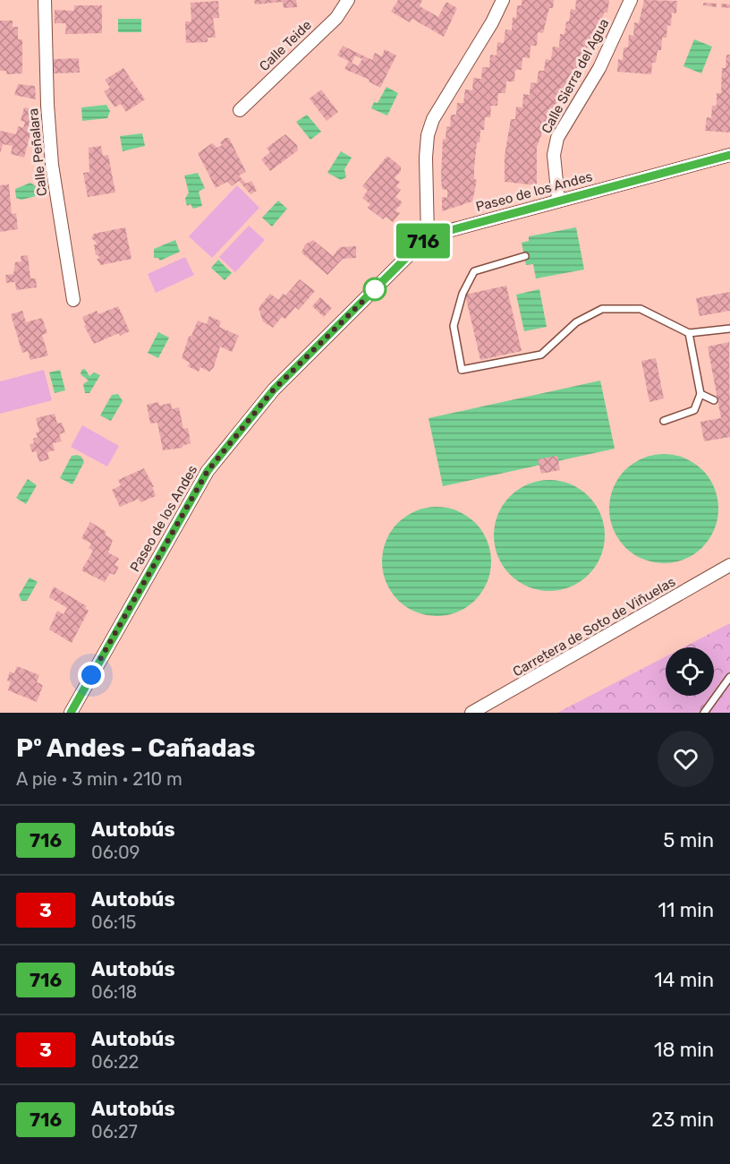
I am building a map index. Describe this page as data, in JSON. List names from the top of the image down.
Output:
{
  "streets": {
    "street": [
      "Calle Teide",
      "Calle Sierra del Agua",
      "Calle Peñalara",
      "Paseo de los Andes",
      "Carretera de Soto de Viñuelas"
    ]
  },
  "crossings": [
    ["Calle Sierra del Agua", "Paseo de los Andes"]
  ],
  "lines": ["bus line 716"],
  "page": {
    "on_map": "716",
    "heading": ["Pº Andes - Cañadas", "A pie · 3 min · 210 m"],
    "list": [
      {
        "mark": "716",
        "name": "Autobús",
        "note": "06:09",
        "value": "5 min"
      },
      {
        "mark": "3",
        "name": "Autobús",
        "note": "06:15",
        "value": "11 min"
      },
      {
        "mark": "716",
        "name": "Autobús",
        "note": "06:18",
        "value": "14 min"
      },
      {
        "mark": "3",
        "name": "Autobús",
        "note": "06:22",
        "value": "18 min"
      },
      {
        "mark": "716",
        "name": "Autobús",
        "note": "06:27",
        "value": "23 min"
      }
    ]
  }
}
